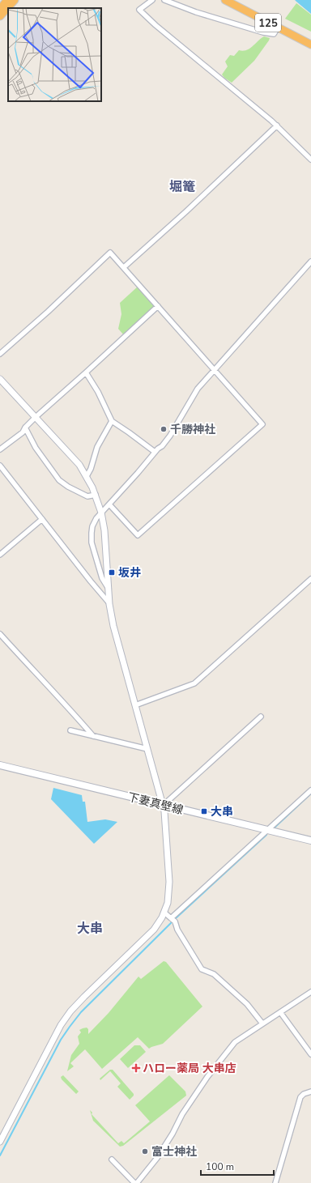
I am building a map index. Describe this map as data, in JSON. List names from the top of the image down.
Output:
{
  "streets": {
    "highway": ["125"],
    "main road": ["下妻真壁線"]
  },
  "districts": ["堀篭", "大串"],
  "places": {
    "other": ["千勝神社", "富士神社"],
    "transit": ["坂井", "大串"],
    "health": ["ハロー薬局 大串店"]
  },
  "scale_bar": "100 m"
}
